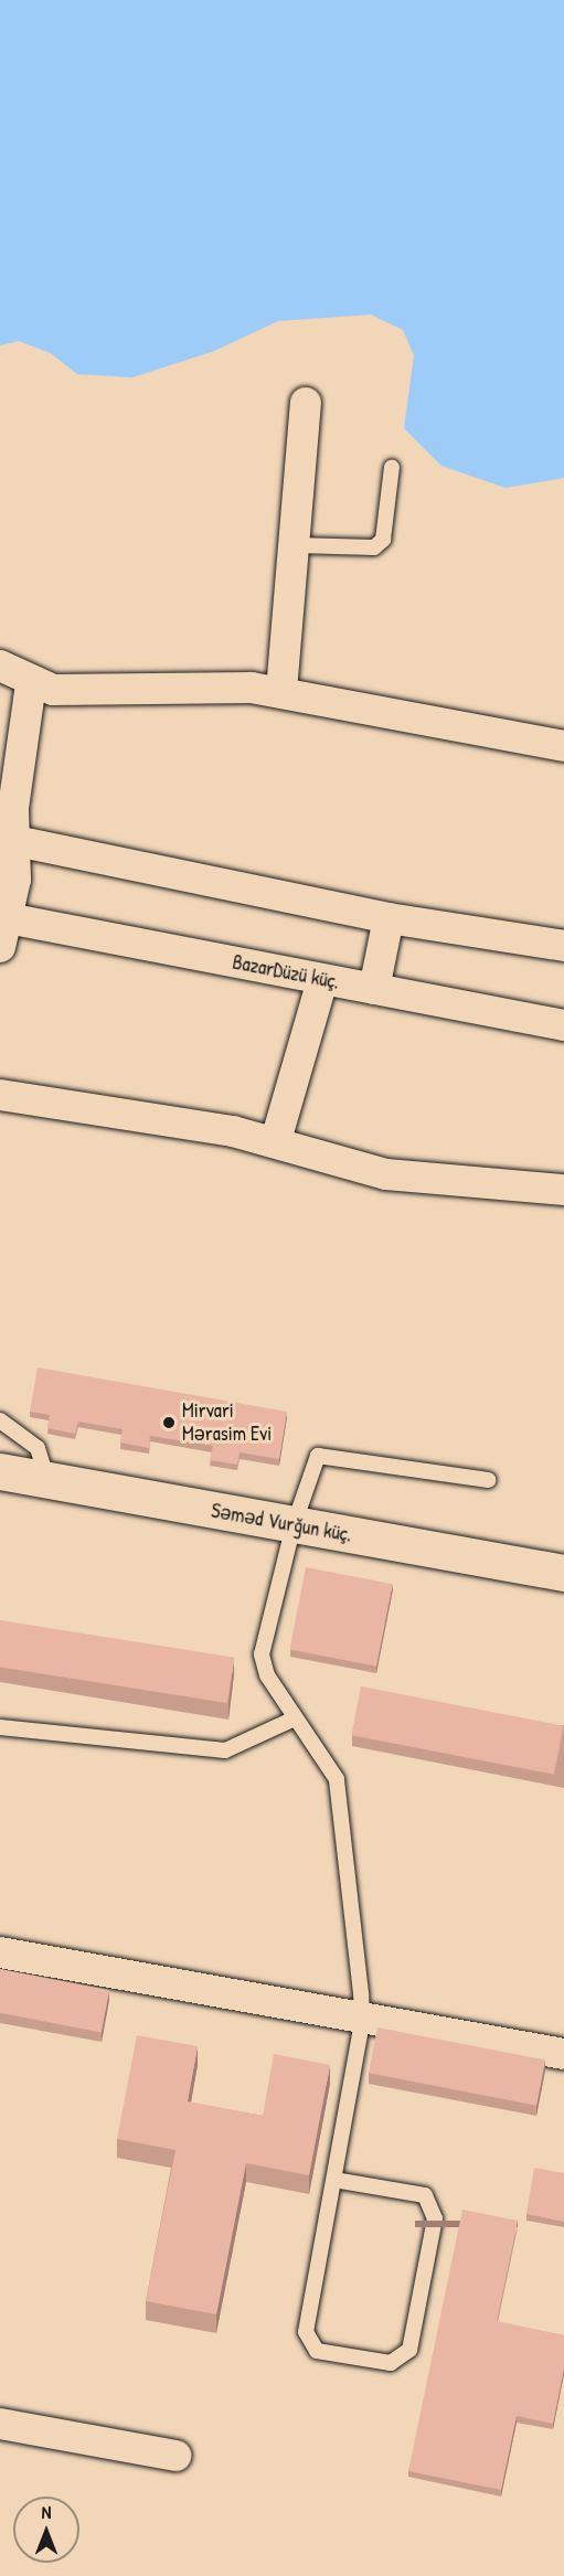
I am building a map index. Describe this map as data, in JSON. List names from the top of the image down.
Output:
{
  "streets": {
    "main road": ["Səməd Vurğun küç."],
    "street": ["BazarDüzü küç."]
  },
  "places": ["Mirvari Mərasim Evi"],
  "north": "top"
}
